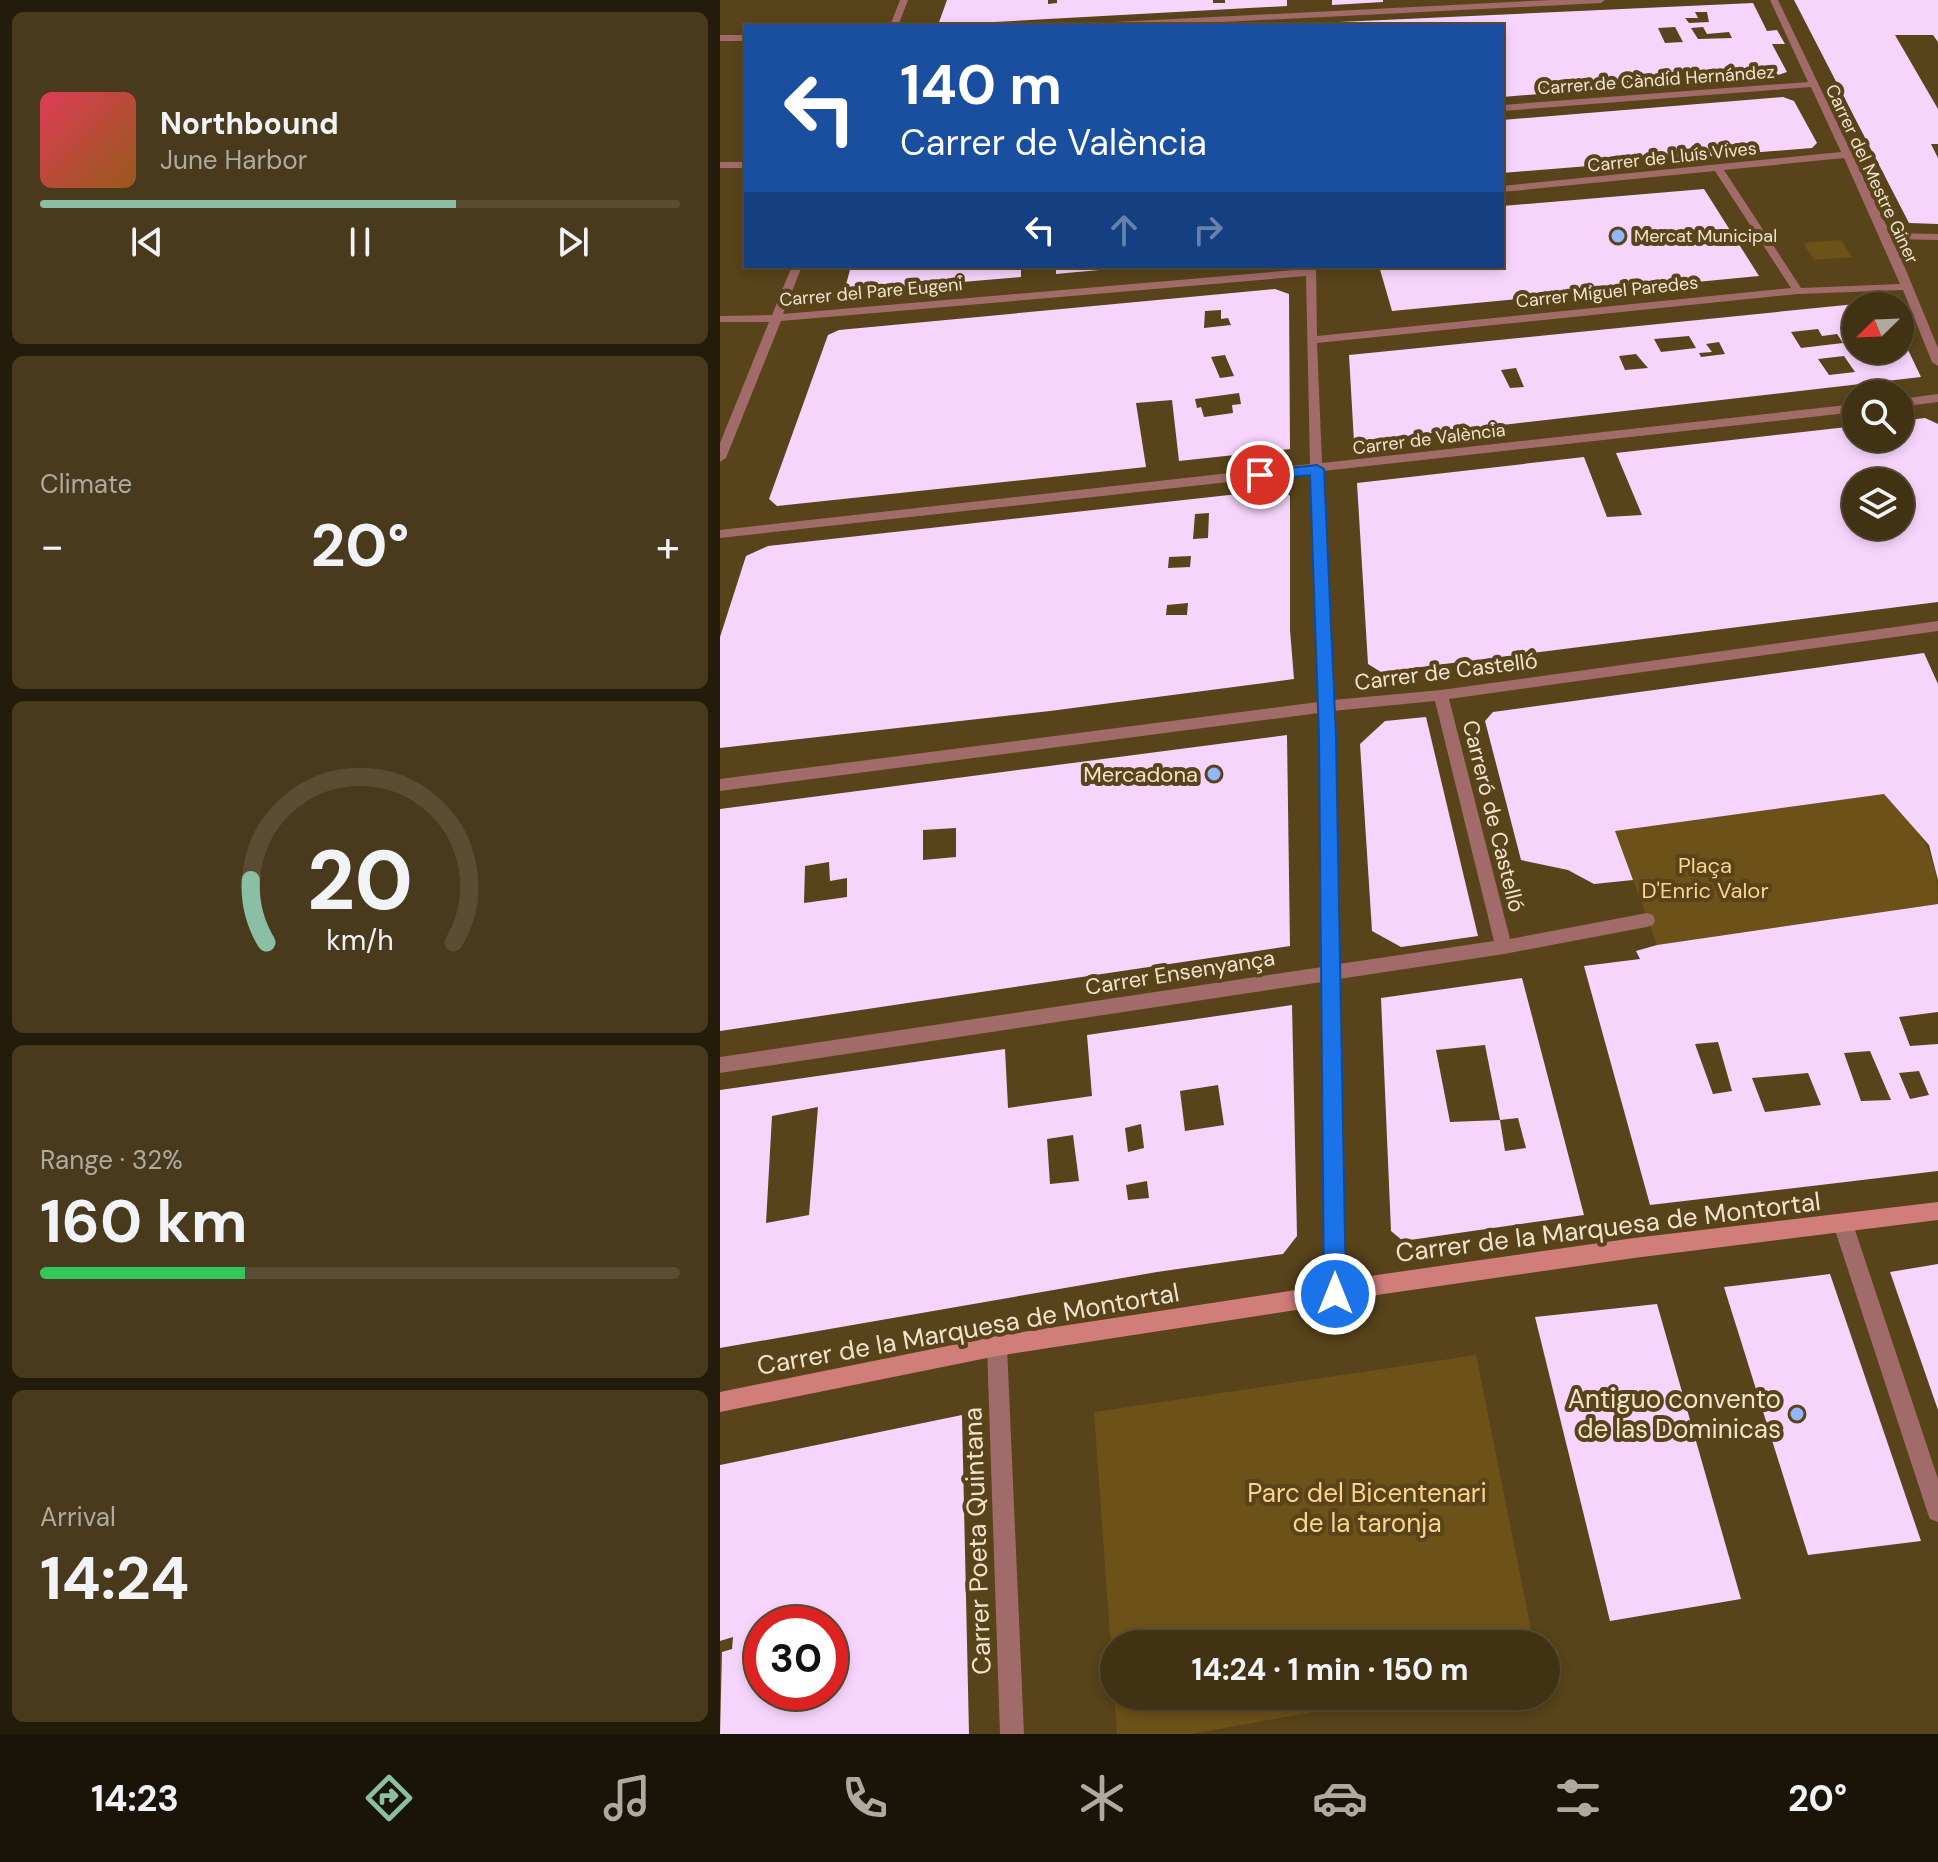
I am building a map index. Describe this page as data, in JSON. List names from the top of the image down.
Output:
{
  "streets": {
    "street": [
      "Carrer de Càndid Hernández",
      "Carrer de Lluís Vives",
      "Carrer del Mestre Giner",
      "Carrer del Pare Eugeni",
      "Carrer Miguel Paredes",
      "Carrer de València",
      "Carrer de Castelló",
      "Carreró de Castelló",
      "Carrer Ensenyança",
      "Carrer de la Marquesa de Montortal",
      "Carrer Poeta Quintana"
    ]
  },
  "crossings": [
    ["Carrer de Càndid Hernández", "Carrer del Mestre Giner"],
    ["Carrer de Lluís Vives", "Carrer del Mestre Giner"],
    ["Carrer del Mestre Giner", "Carrer Miguel Paredes"],
    ["Carrer de Castelló", "Carreró de Castelló"],
    ["Carreró de Castelló", "Carrer Ensenyança"],
    ["Carrer de la Marquesa de Montortal", "Carrer Poeta Quintana"]
  ],
  "parks": ["Plaça D'Enric Valor", "Parc del Bicentenari de la taronja"],
  "places": ["Mercat Municipal", "Mercadona", "Antiguo convento de las Dominicas"],
  "north": "bottom left",
  "page": {
    "turn": ["140 m", "Carrer de València"],
    "song": ["Northbound", "June Harbor"],
    "tile": [
      "Climate",
      ["Range · 32%", "160 km"],
      ["Arrival", "14:24"]
    ],
    "heat": ["−", "20°", "+"],
    "limit": "30",
    "trip": "14:24 · 1 min · 150 m",
    "tabs": ["14:23", "20°"],
    "gauge": ["20", "km/h"]
  }
}
